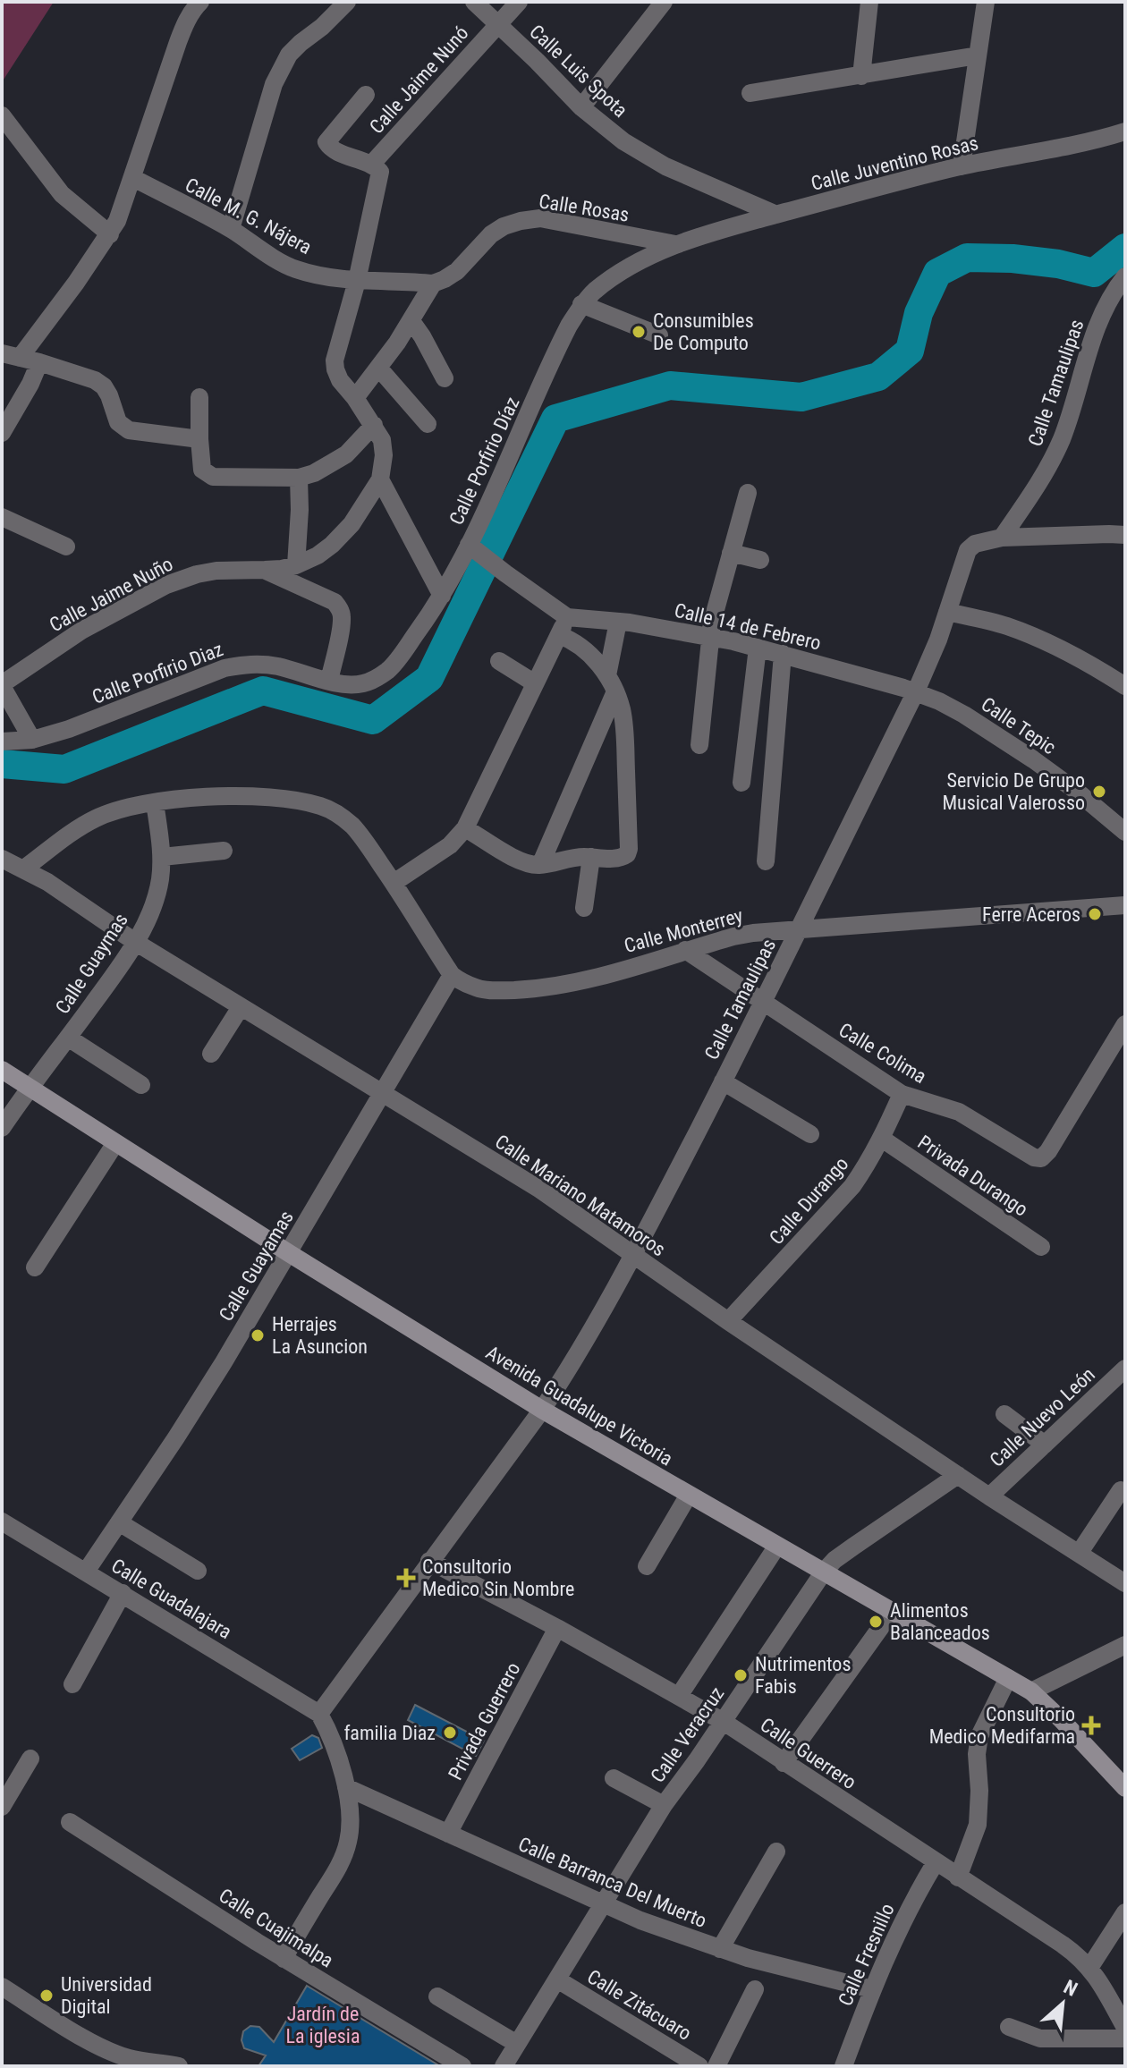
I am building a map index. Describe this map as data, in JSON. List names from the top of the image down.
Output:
{
  "streets": {
    "main road": ["Avenida Guadalupe Victoria"],
    "street": [
      "Calle Luis Spota",
      "Calle Jaime Nunó",
      "Calle Juventino Rosas",
      "Calle Rosas",
      "Calle M. G. Nájera",
      "Calle Tamaulipas",
      "Calle Porfirio Díaz",
      "Calle Jaime Nuño",
      "Calle 14 de Febrero",
      "Calle Porfirio Diaz",
      "Calle Tepic",
      "Calle Monterrey",
      "Calle Guaymas",
      "Calle Colima",
      "Privada Durango",
      "Calle Mariano Matamoros",
      "Calle Durango",
      "Calle Guayamas",
      "Calle Nuevo León",
      "Calle Guadalajara",
      "Privada Guerrero",
      "Calle Veracruz",
      "Calle Guerrero",
      "Calle Barranca Del Muerto",
      "Calle Cuajimalpa",
      "Calle Fresnillo",
      "Calle Zitácuaro"
    ]
  },
  "crossings": [
    ["Calle Luis Spota", "Calle Jaime Nunó"],
    ["Calle Luis Spota", "Calle Juventino Rosas"],
    ["Calle Juventino Rosas", "Calle Rosas"],
    ["Calle Juventino Rosas", "Calle Porfirio Díaz"],
    ["Calle Rosas", "Calle M. G. Nájera"],
    ["Calle Rosas", "Calle Porfirio Díaz"],
    ["Calle Tamaulipas", "Calle 14 de Febrero"],
    ["Calle Tamaulipas", "Calle Tepic"],
    ["Calle Tamaulipas", "Calle Monterrey"],
    ["Calle Tamaulipas", "Calle Colima"],
    ["Calle Tamaulipas", "Calle Mariano Matamoros"],
    ["Calle Tamaulipas", "Avenida Guadalupe Victoria"],
    ["Calle Tamaulipas", "Calle Guadalajara"],
    ["Calle Tamaulipas", "Calle Guerrero"],
    ["Calle Porfirio Díaz", "Calle Porfirio Diaz"],
    ["Calle 14 de Febrero", "Calle Tepic"],
    ["Calle Monterrey", "Calle Colima"],
    ["Calle Monterrey", "Calle Guayamas"],
    ["Calle Guaymas", "Calle Mariano Matamoros"],
    ["Calle Guaymas", "Avenida Guadalupe Victoria"],
    ["Calle Colima", "Calle Durango"],
    ["Privada Durango", "Calle Durango"],
    ["Calle Mariano Matamoros", "Calle Durango"],
    ["Calle Mariano Matamoros", "Calle Guayamas"],
    ["Calle Mariano Matamoros", "Calle Nuevo León"],
    ["Calle Mariano Matamoros", "Calle Veracruz"],
    ["Calle Guayamas", "Avenida Guadalupe Victoria"],
    ["Calle Guayamas", "Calle Guadalajara"],
    ["Avenida Guadalupe Victoria", "Calle Veracruz"],
    ["Privada Guerrero", "Calle Guerrero"],
    ["Privada Guerrero", "Calle Barranca Del Muerto"],
    ["Calle Veracruz", "Calle Guerrero"],
    ["Calle Veracruz", "Calle Barranca Del Muerto"],
    ["Calle Veracruz", "Calle Zitácuaro"],
    ["Calle Guerrero", "Calle Fresnillo"],
    ["Calle Barranca Del Muerto", "Calle Fresnillo"]
  ],
  "parks": ["Jardín de La iglesia"],
  "places": {
    "other": [
      "Consumibles De Computo",
      "Servicio De Grupo Musical Valerosso",
      "Ferre Aceros",
      "Herrajes La Asuncion",
      "Alimentos Balanceados",
      "Nutrimentos Fabis",
      "familia Diaz",
      "Universidad Digital"
    ],
    "health": ["Consultorio Medico Sin Nombre", "Consultorio Medico Medifarma"]
  },
  "north": "top right"
}
